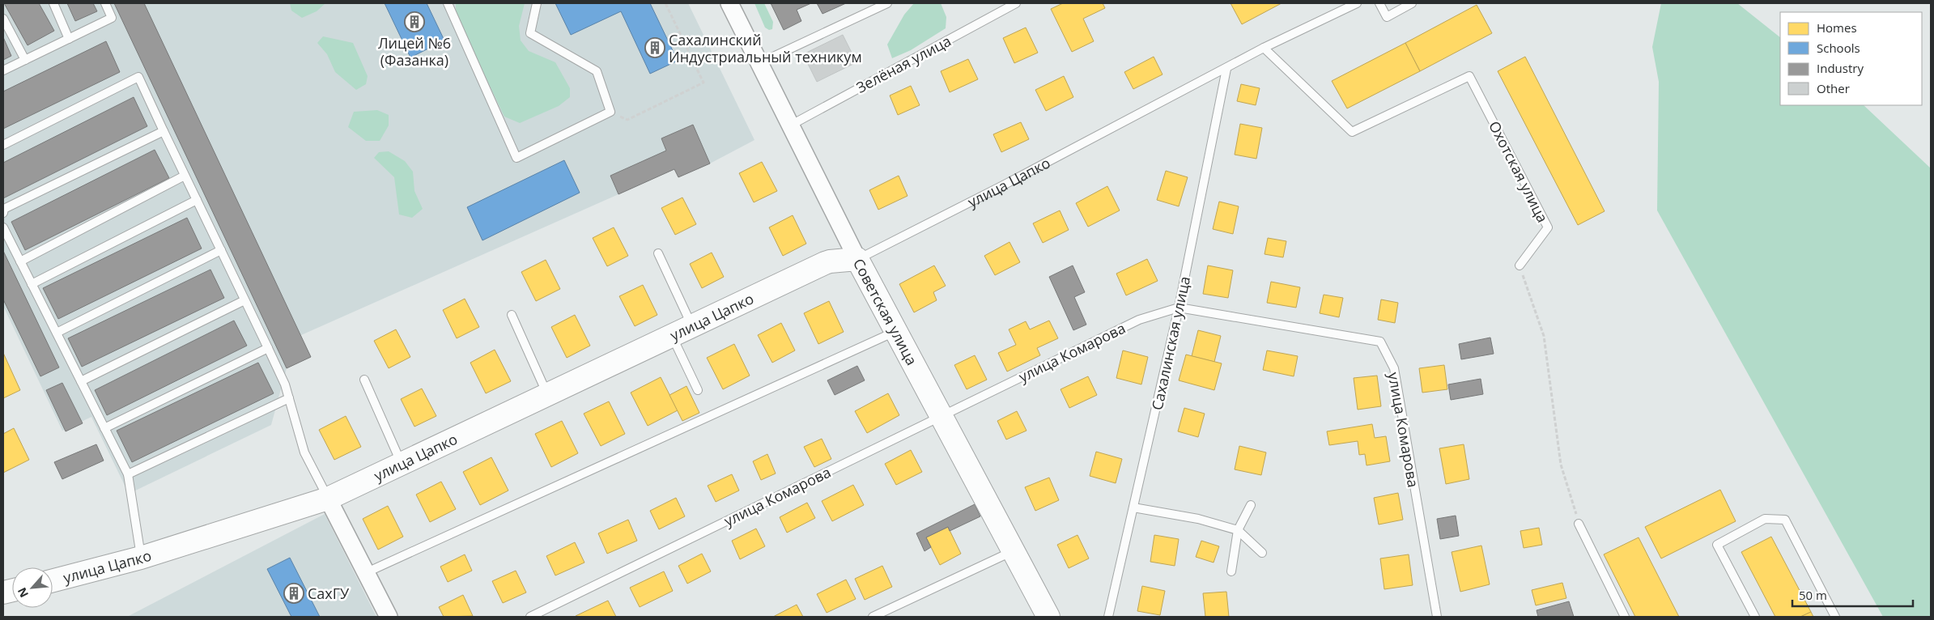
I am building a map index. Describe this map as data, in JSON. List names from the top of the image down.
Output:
{
  "streets": {
    "street": ["улица Цапко", "Советская улица"],
    "lane": [
      "Зелёная улица",
      "Охотская улица",
      "Сахалинская улица",
      "улица Комарова"
    ]
  },
  "crossings": [
    ["Зелёная улица", "Советская улица"],
    ["Охотская улица", "улица Цапко"],
    ["улица Цапко", "Советская улица"],
    ["улица Цапко", "Сахалинская улица"],
    ["Советская улица", "улица Комарова"],
    ["Сахалинская улица", "улица Комарова"]
  ],
  "places": {
    "building": ["Лицей №6 (Фазанка)", "Сахалинский Индустриальный техникум", "СахГУ"]
  },
  "legend": [
    "Homes",
    "Schools",
    "Industry",
    "Other"
  ],
  "scale_bar": "50 m",
  "north": "bottom left"
}
